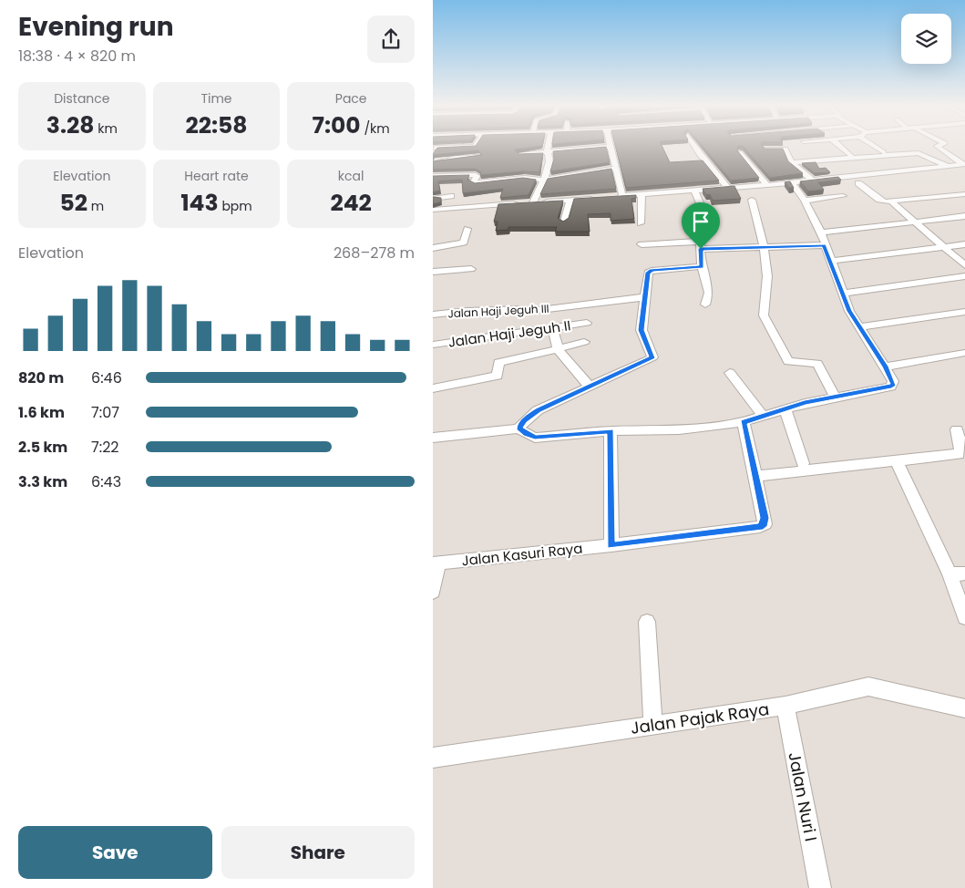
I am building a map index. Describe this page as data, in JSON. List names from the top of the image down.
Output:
{
  "streets": {
    "street": [
      "Jalan Haji Jeguh III",
      "Jalan Haji Jeguh II",
      "Jalan Kasuri Raya",
      "Jalan Pajak Raya",
      "Jalan Nuri I"
    ]
  },
  "crossings": [
    ["Jalan Pajak Raya", "Jalan Nuri I"]
  ],
  "page": {
    "heading": ["Evening run", "18:38 · 4 × 820 m"],
    "stats": [
      ["Distance", "3.28 km"],
      ["Time", "22:58"],
      ["Pace", "7:00 /km"],
      ["Elevation", "52 m"],
      ["Heart rate", "143 bpm"],
      ["kcal", "242"]
    ],
    "chart": ["Elevation", "268–278 m"],
    "list": [
      {
        "name": "820 m",
        "note": "6:46"
      },
      {
        "name": "1.6 km",
        "note": "7:07"
      },
      {
        "name": "2.5 km",
        "note": "7:22"
      },
      {
        "name": "3.3 km",
        "note": "6:43"
      }
    ],
    "buttons": ["Save", "Share"]
  }
}
